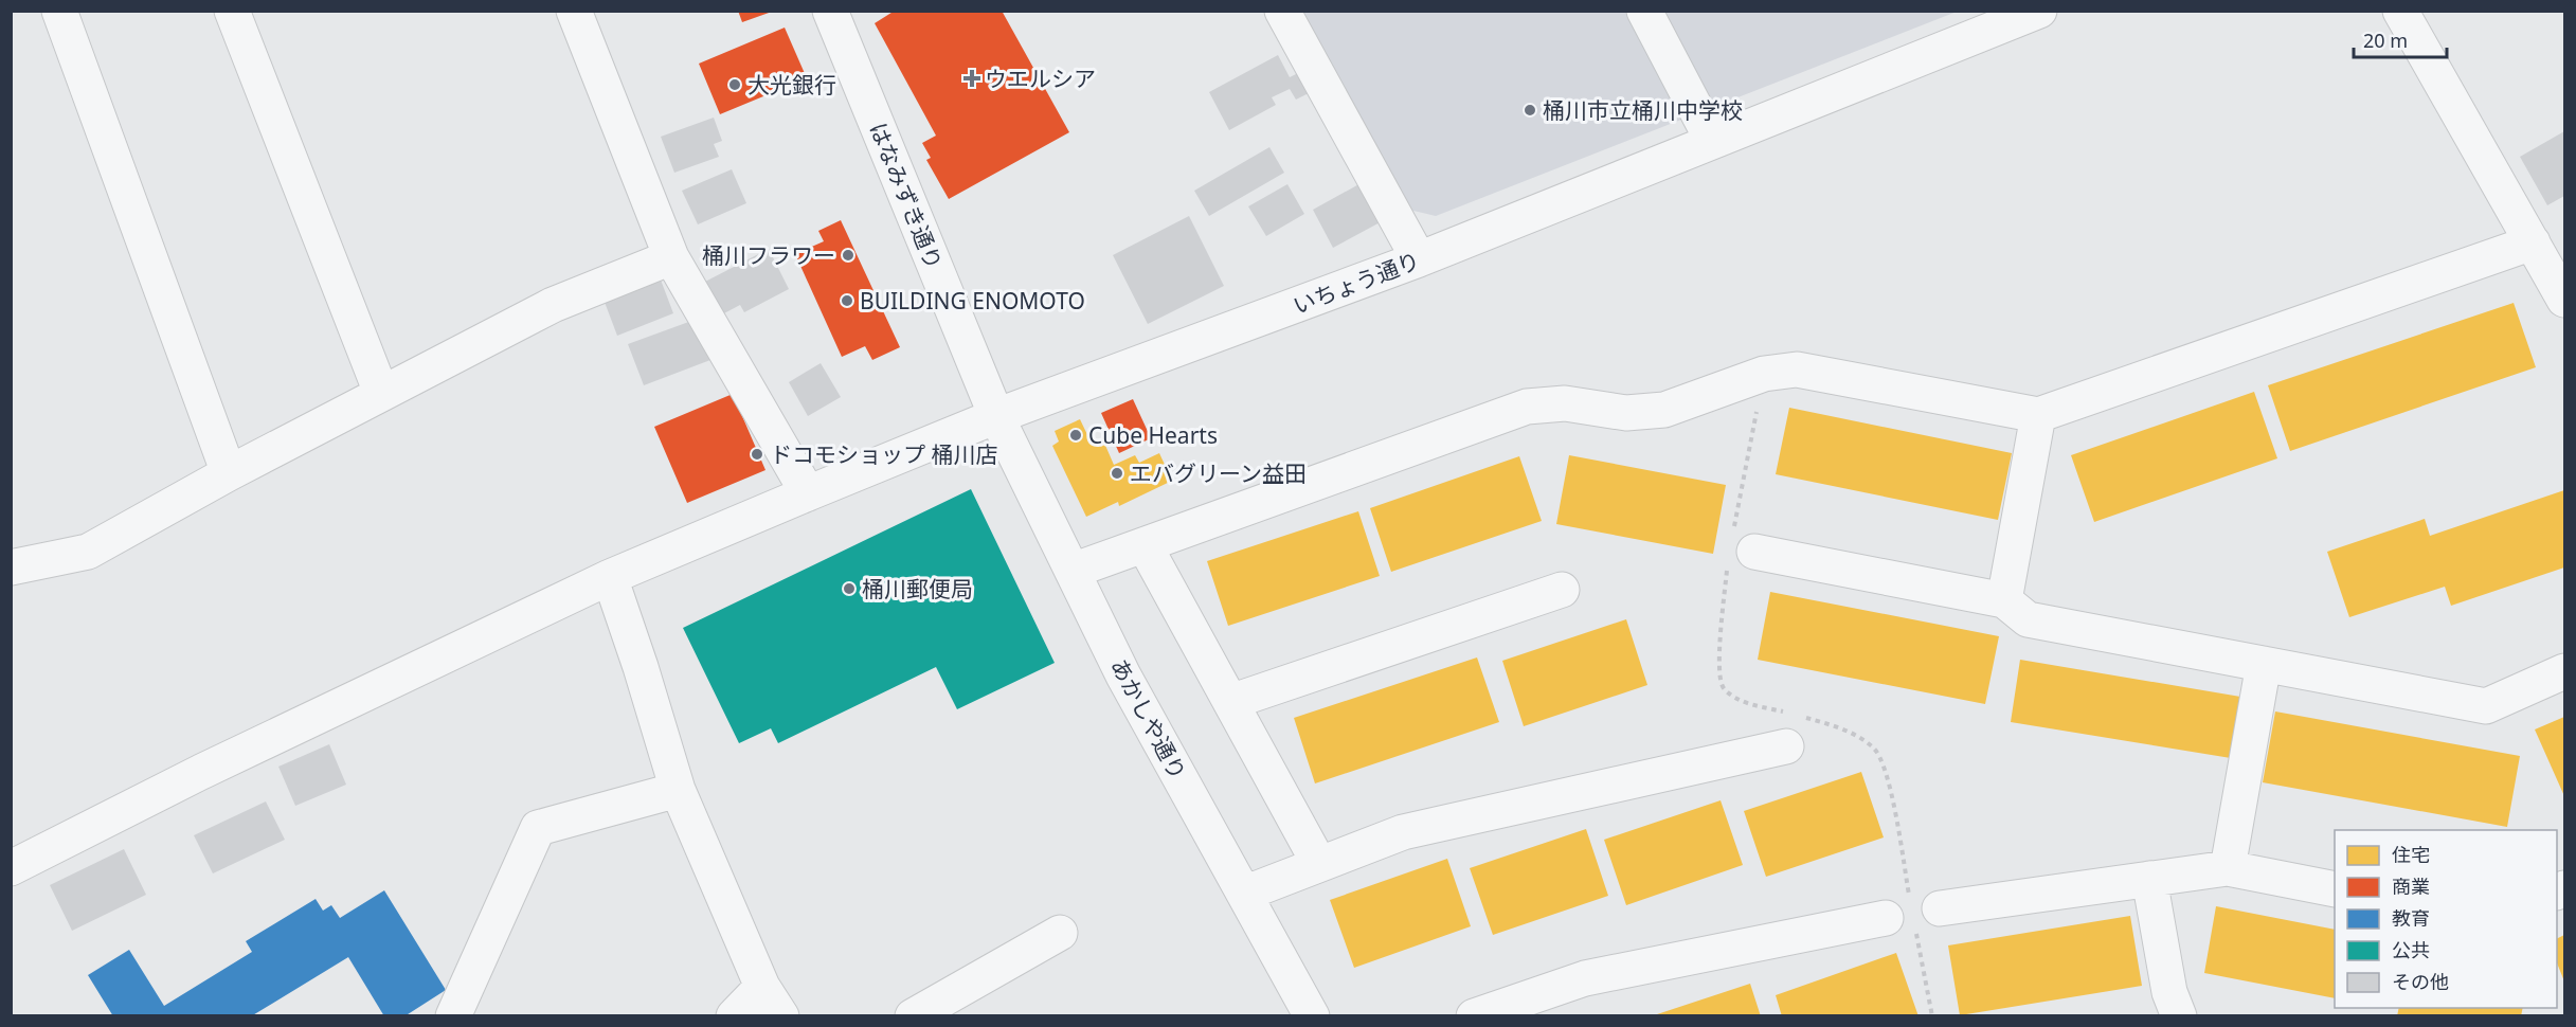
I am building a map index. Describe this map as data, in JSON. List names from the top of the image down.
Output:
{
  "streets": {
    "street": ["はなみずき通り", "いちょう通り", "あかしや通り"]
  },
  "crossings": [
    ["はなみずき通り", "いちょう通り"],
    ["はなみずき通り", "あかしや通り"],
    ["いちょう通り", "あかしや通り"]
  ],
  "places": {
    "health": ["ウエルシア"],
    "other": [
      "大光銀行",
      "桶川市立桶川中学校",
      "桶川フラワー",
      "BUILDING ENOMOTO",
      "Cube Hearts",
      "ドコモショップ 桶川店",
      "エバグリーン益田",
      "桶川郵便局"
    ]
  },
  "legend": [
    "住宅",
    "商業",
    "教育",
    "公共",
    "その他"
  ],
  "scale_bar": "20 m"
}
